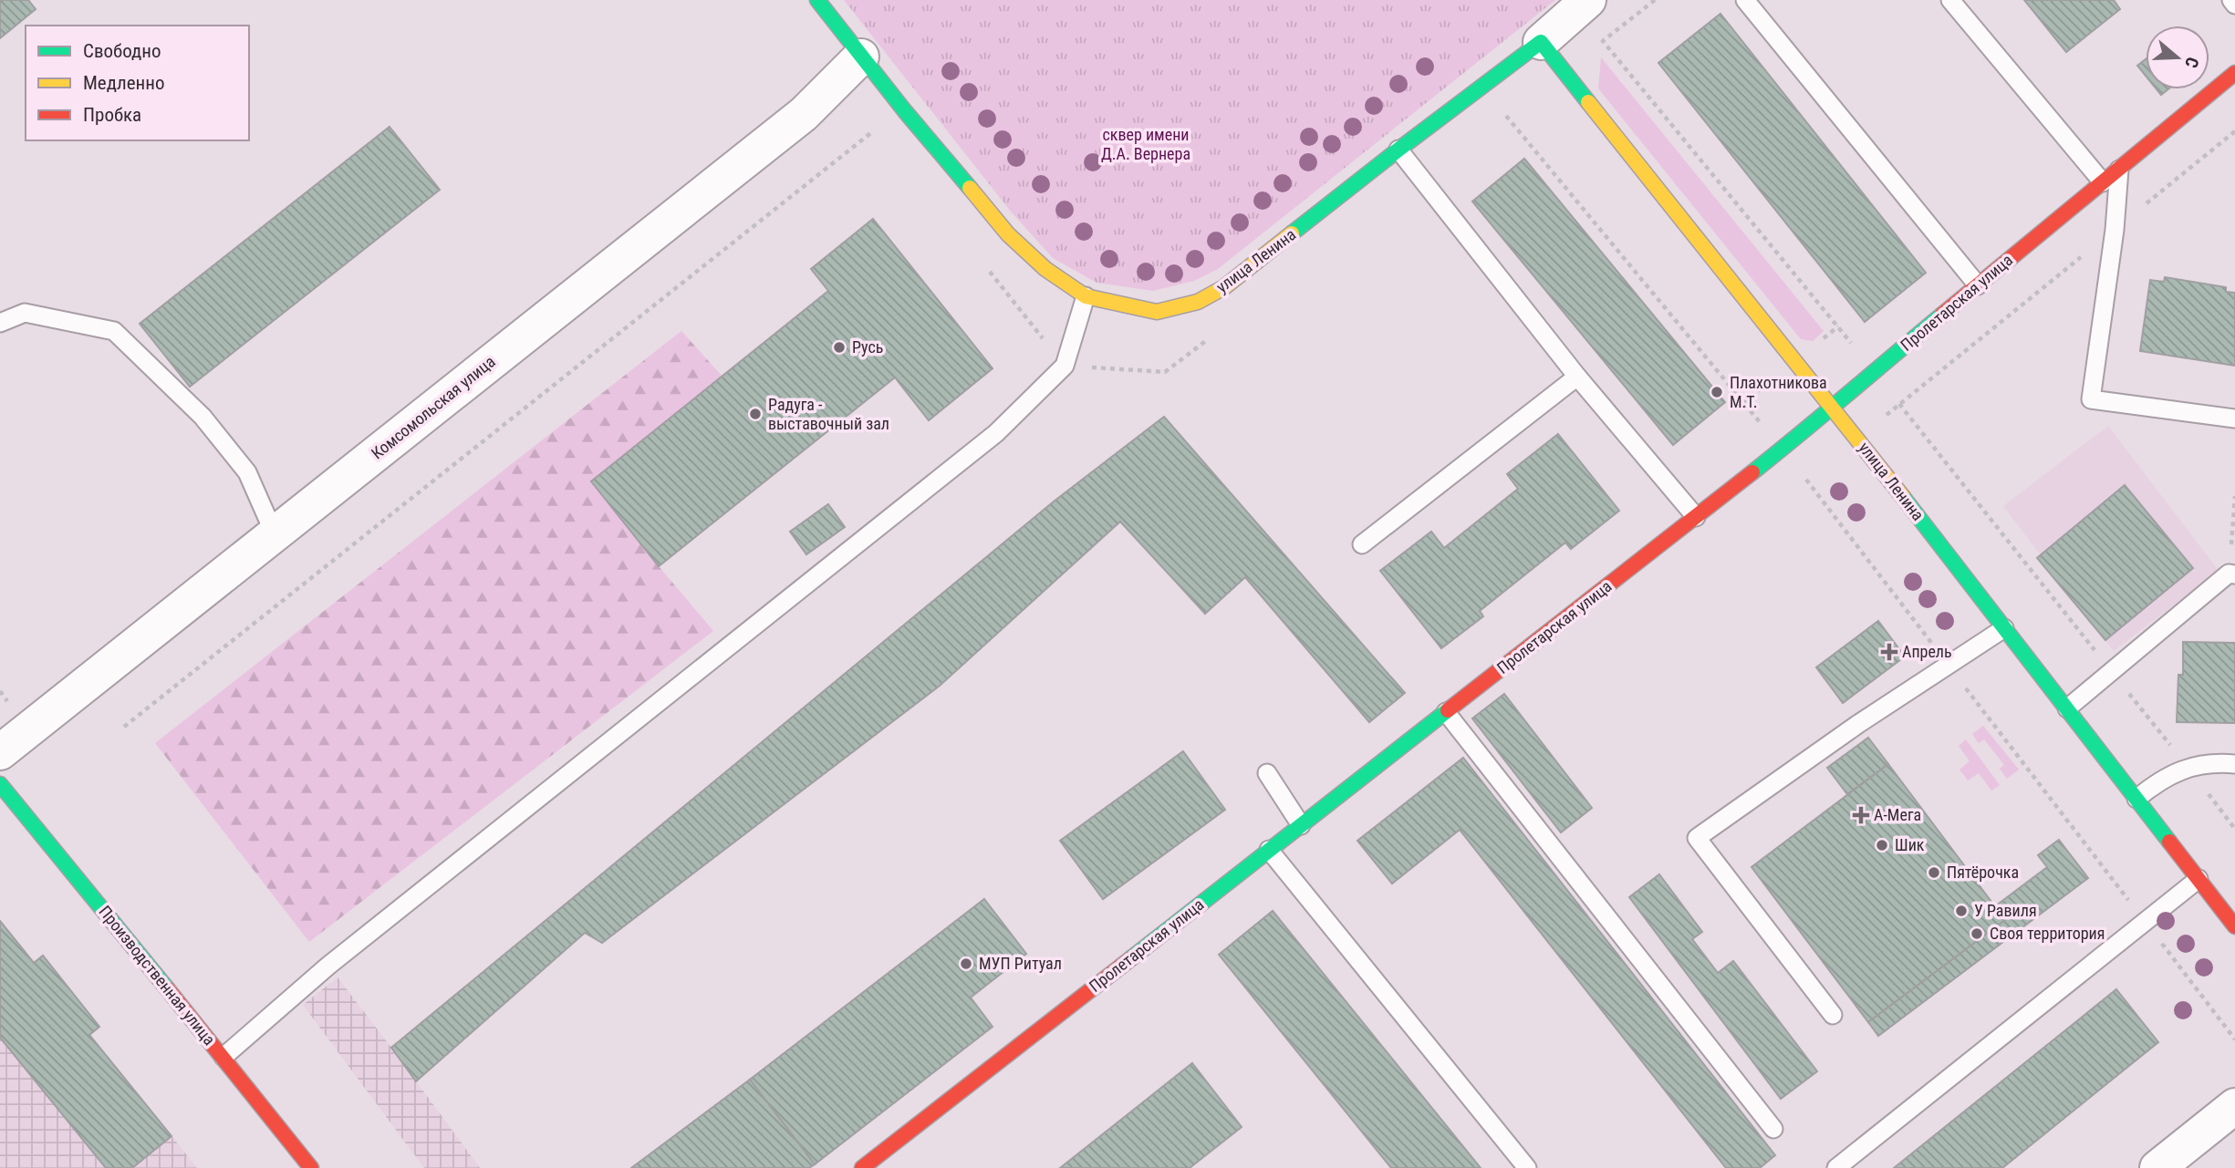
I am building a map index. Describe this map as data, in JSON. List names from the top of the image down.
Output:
{
  "streets": {
    "street": [
      "улица Ленина",
      "Пролетарская улица",
      "Комсомольская улица",
      "Производственная улица"
    ]
  },
  "crossings": [
    ["улица Ленина", "Пролетарская улица"],
    ["улица Ленина", "Комсомольская улица"]
  ],
  "parks": ["сквер имени Д.А. Вернера"],
  "places": {
    "other": [
      "Русь",
      "Плахотникова М.Т.",
      "Радуга - выставочный зал",
      "Шик",
      "Пятёрочка",
      "У Равиля",
      "Своя территория",
      "МУП Ритуал"
    ],
    "health": ["Апрель", "А-Мега"]
  },
  "legend": ["Свободно", "Медленно", "Пробка"],
  "north": "right"
}
